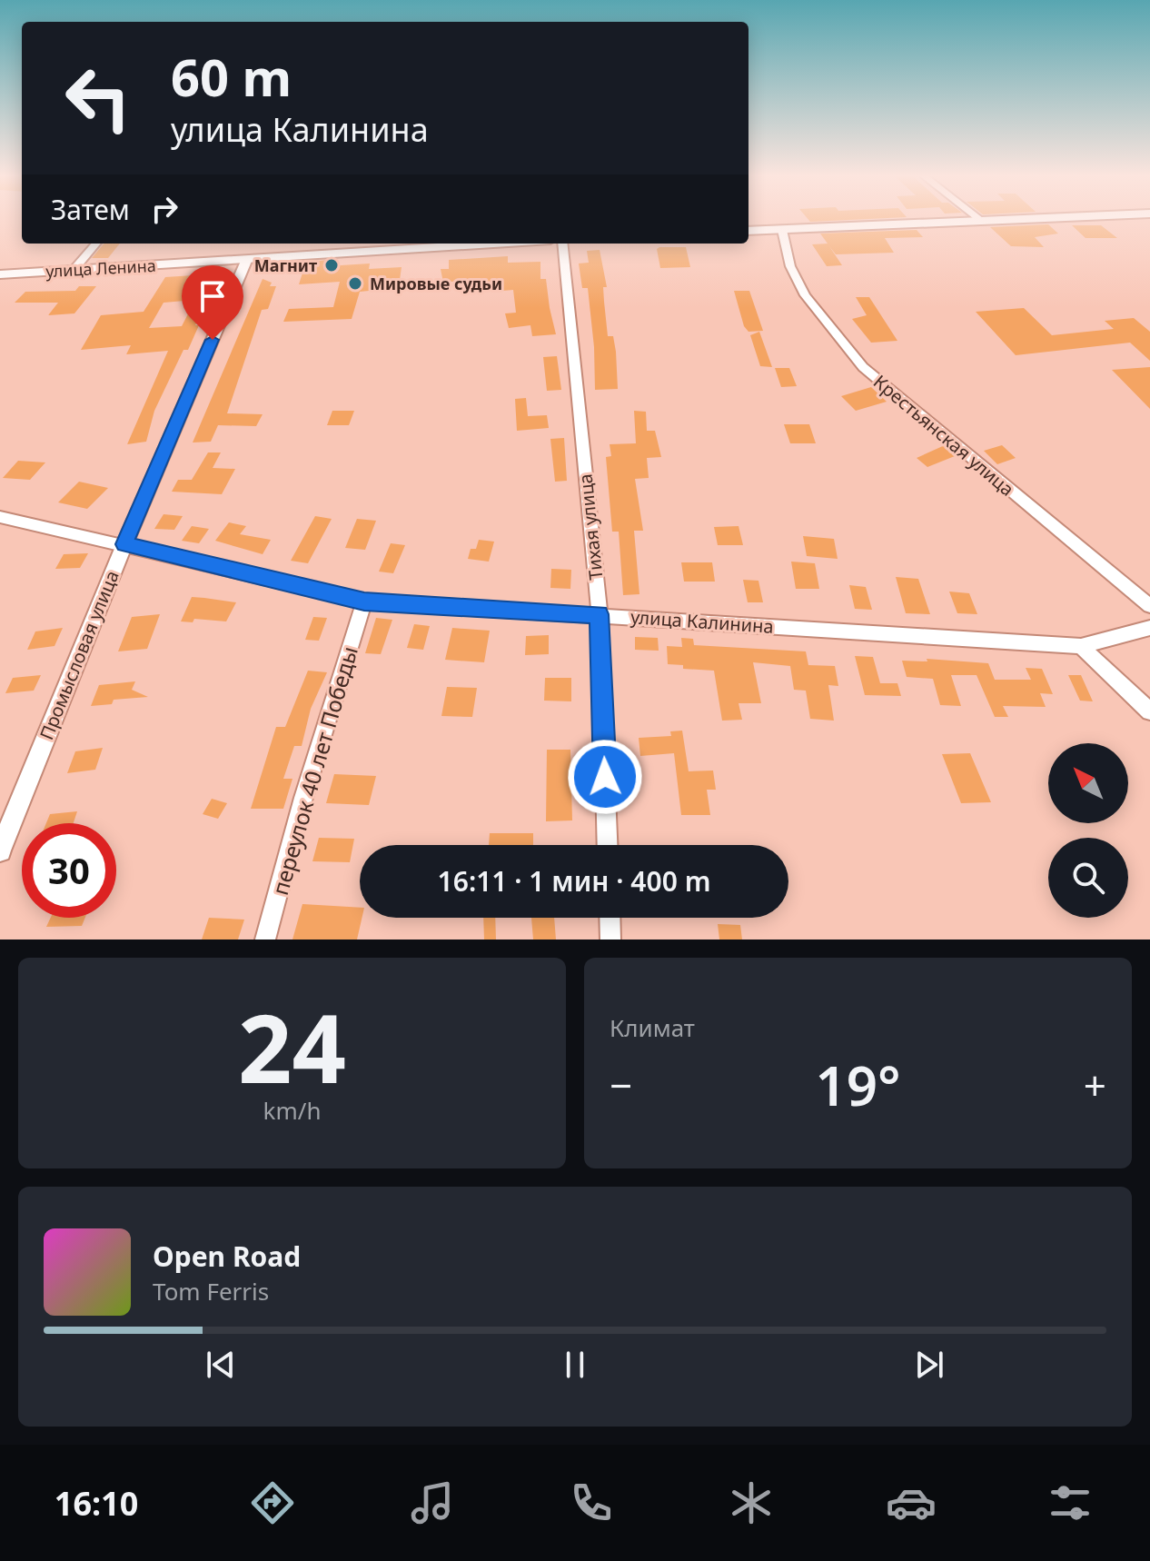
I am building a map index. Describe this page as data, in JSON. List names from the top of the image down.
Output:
{
  "streets": {
    "main road": ["улица Ленина"],
    "street": [
      "Крестьянская улица",
      "Тихая улица",
      "улица Калинина",
      "Промысловая улица",
      "переулок 40 лет Победы"
    ]
  },
  "crossings": [
    ["улица Ленина", "Промысловая улица"],
    ["Тихая улица", "улица Калинина"],
    ["улица Калинина", "Промысловая улица"],
    ["улица Калинина", "переулок 40 лет Победы"]
  ],
  "places": ["Магнит", "Мировые судьи"],
  "north": "top left",
  "page": {
    "turn": ["60 m", "улица Калинина"],
    "then": "Затем",
    "limit": "30",
    "trip": "16:11 · 1 мин · 400 m",
    "tile": [
      ["24", "km/h"],
      "Климат"
    ],
    "heat": ["−", "19°", "+"],
    "song": ["Open Road", "Tom Ferris"],
    "tabs": "16:10"
  }
}
